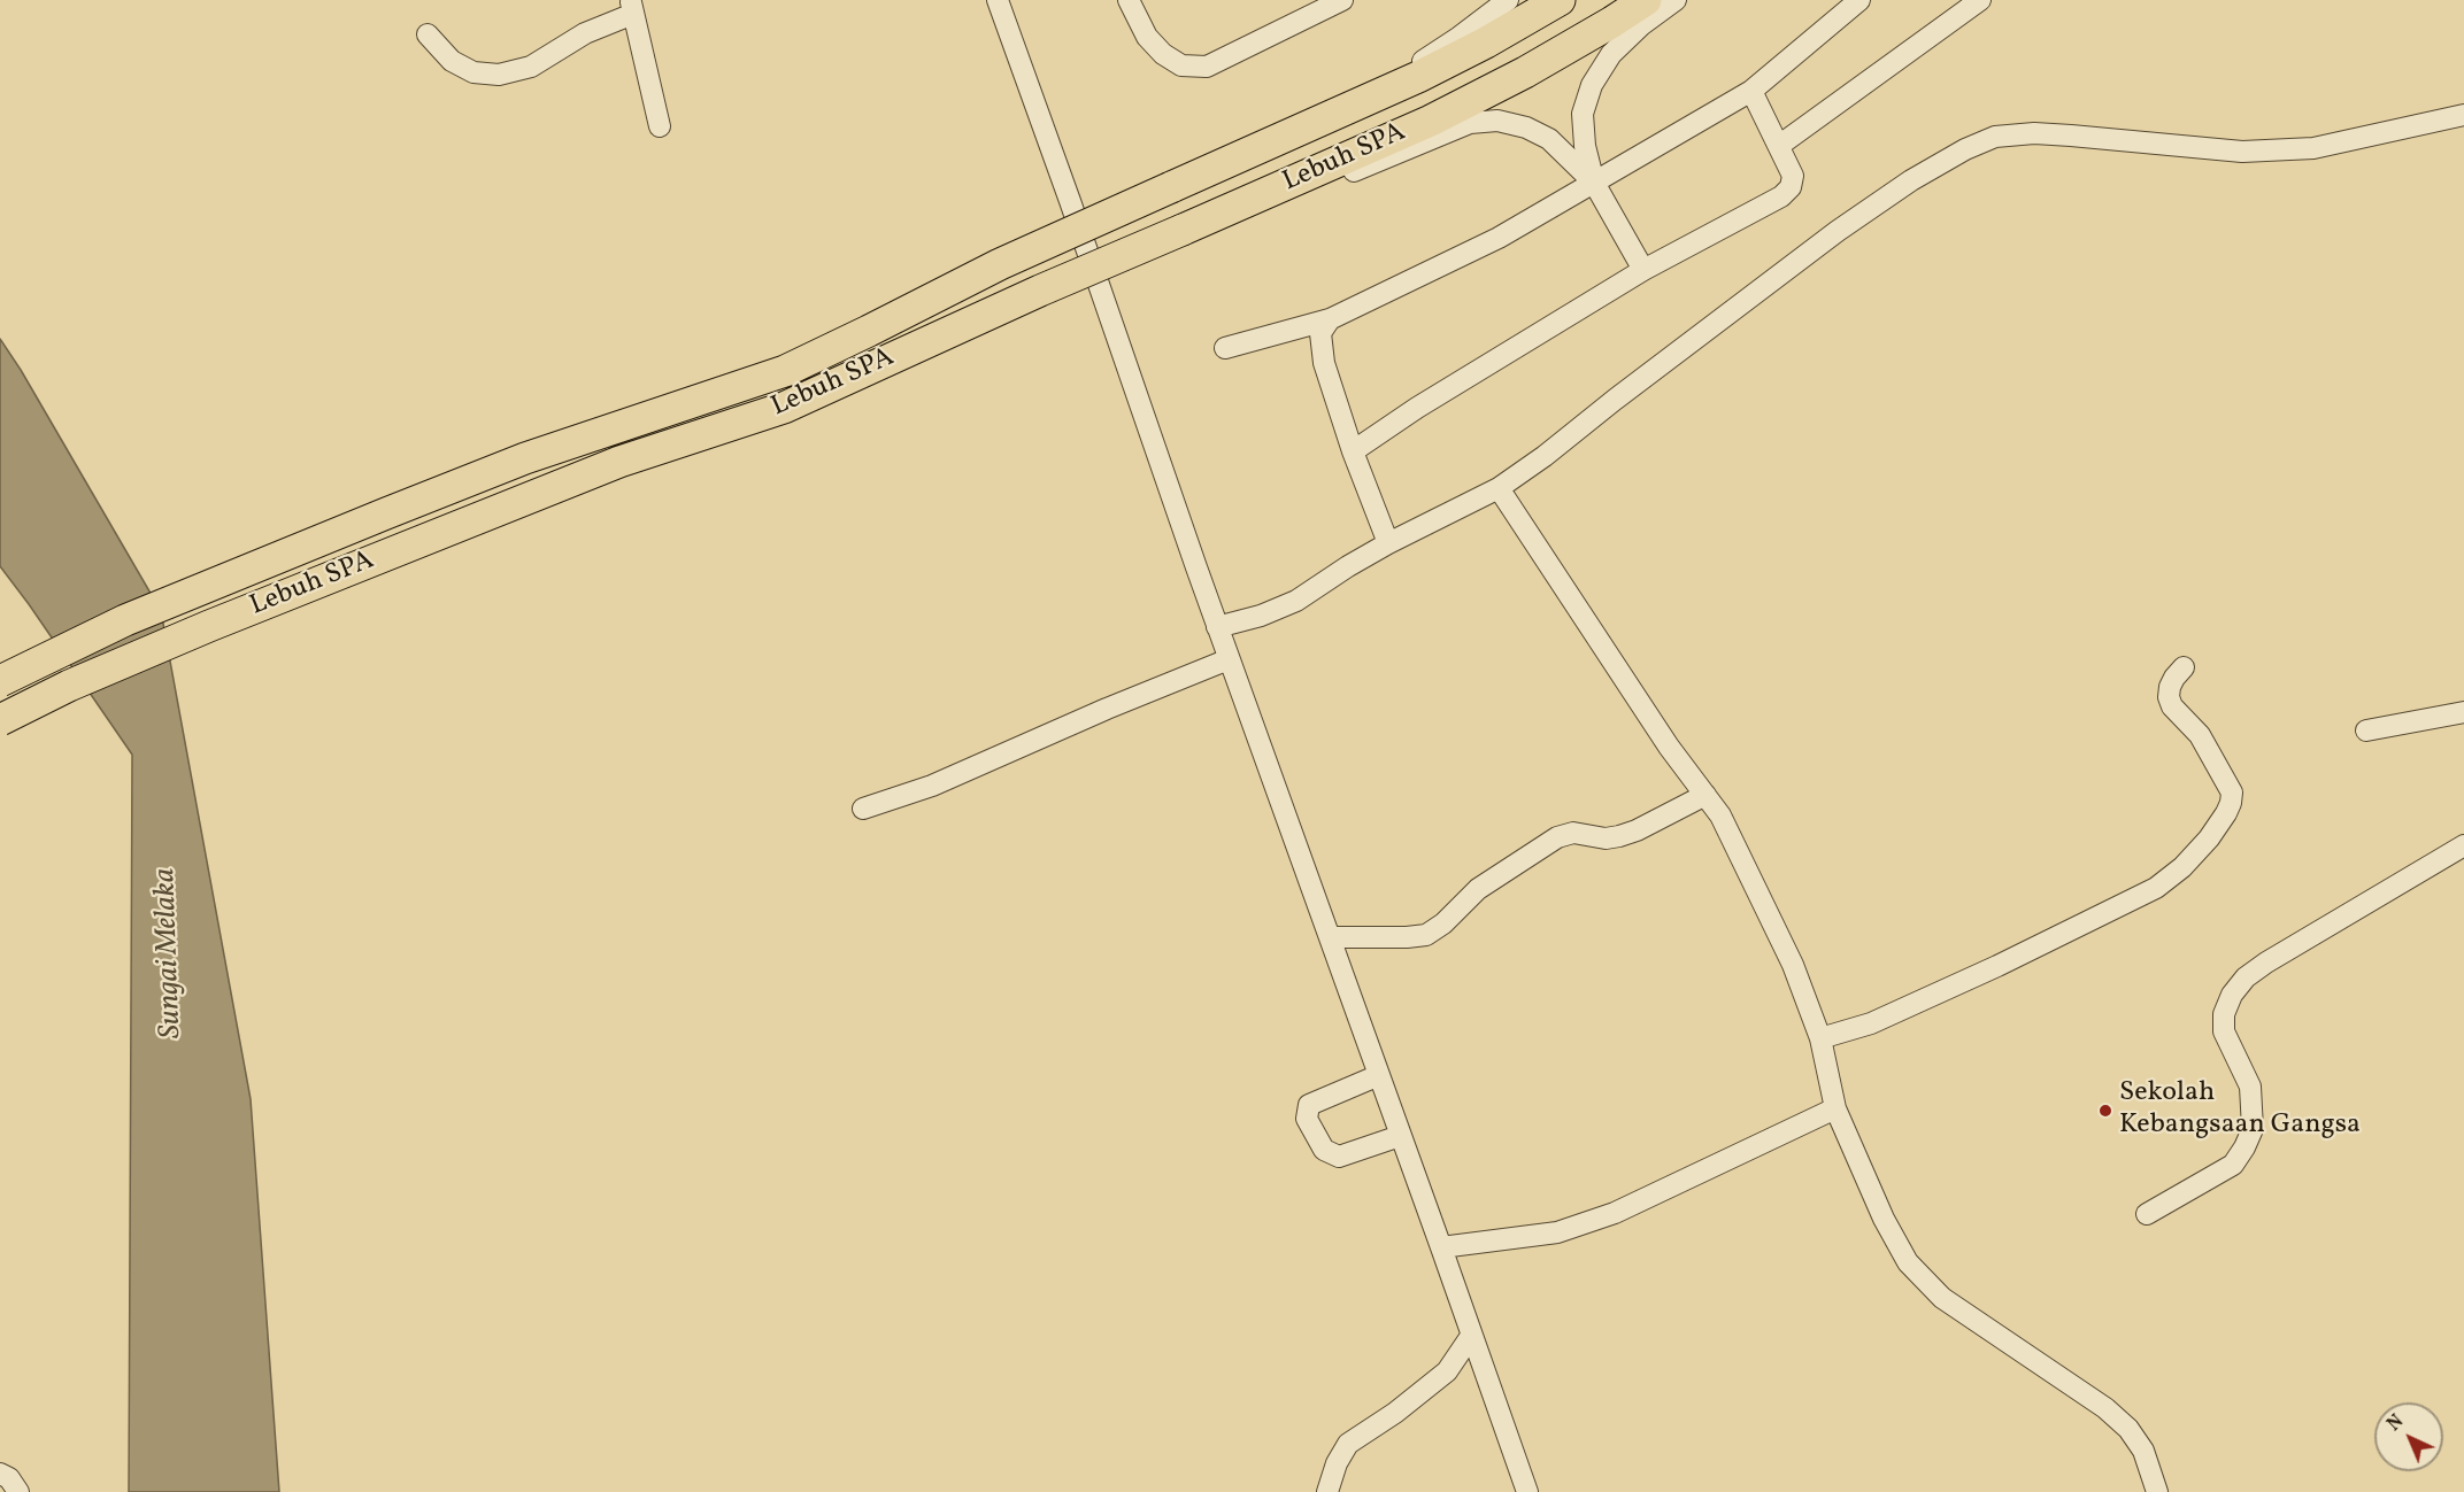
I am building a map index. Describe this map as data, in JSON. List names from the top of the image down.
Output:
{
  "streets": {
    "highway": ["Lebuh SPA"]
  },
  "water": ["Sungai Melaka"],
  "places": ["Sekolah Kebangsaan Gangsa"],
  "north": "top left"
}
